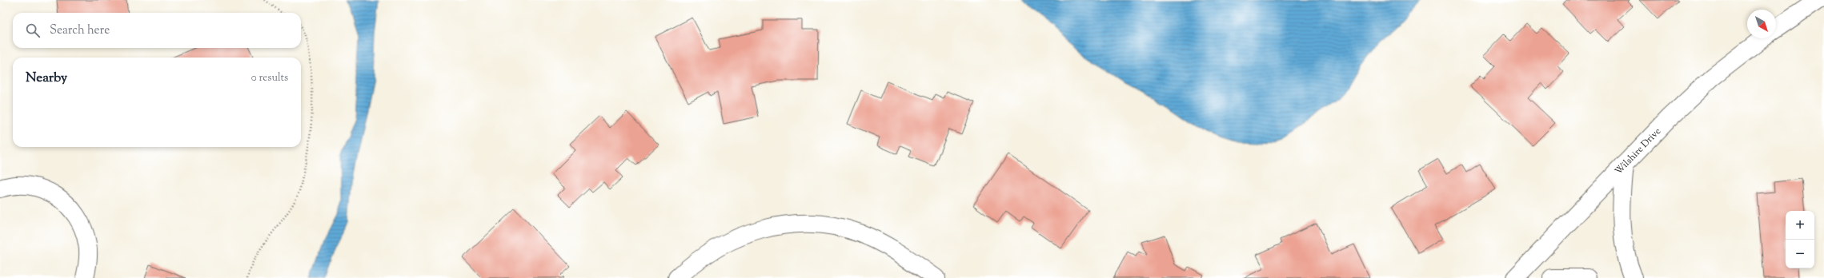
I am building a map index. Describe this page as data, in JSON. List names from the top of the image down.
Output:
{
  "streets": {
    "street": ["Wilshire Drive"]
  },
  "north": "bottom right",
  "page": {
    "search": "Search here",
    "heading": ["Nearby", "0 results"],
    "map_buttons": ["+", "−"]
  }
}
